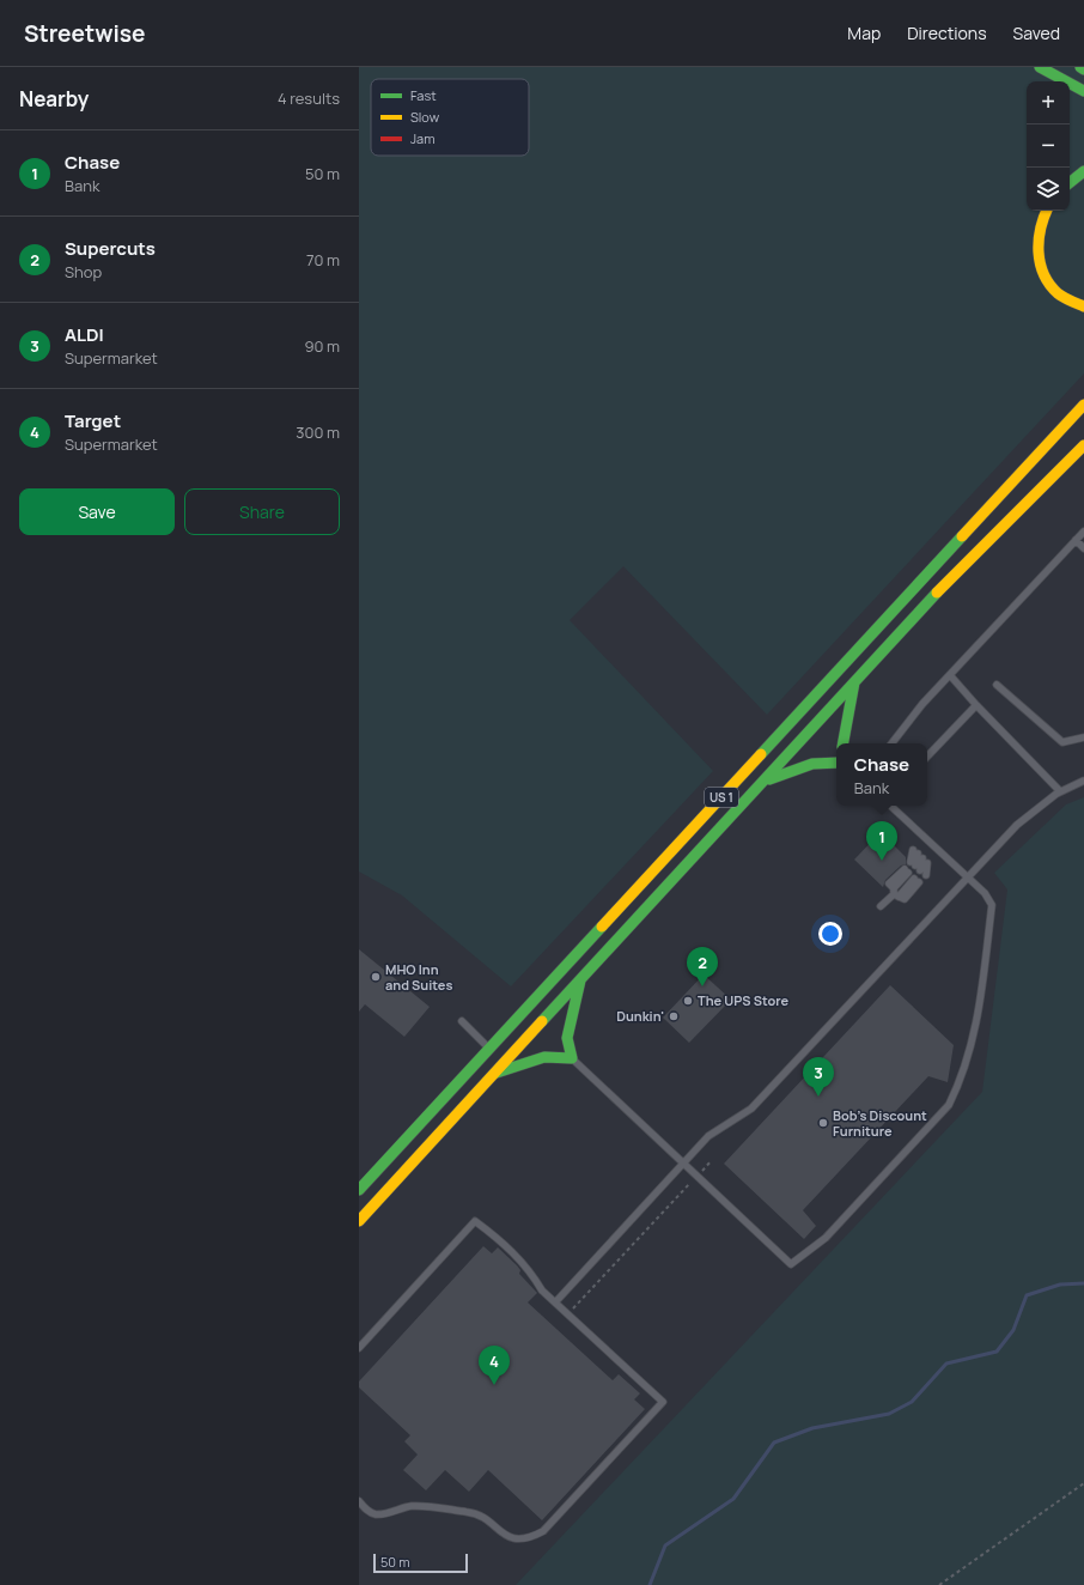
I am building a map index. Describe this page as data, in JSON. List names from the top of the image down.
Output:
{
  "streets": {
    "main road": ["US 1"]
  },
  "places": [
    "MHO Inn and Suites",
    "The UPS Store",
    "Dunkin'",
    "Bob's Discount Furniture"
  ],
  "legend": ["Fast", "Slow", "Jam"],
  "scale_bar": "50 m",
  "page": {
    "header": "Streetwise",
    "nav": ["Map", "Directions", "Saved"],
    "heading": ["Nearby", "4 results"],
    "map_buttons": ["+", "−"],
    "list": [
      {
        "mark": "1",
        "name": "Chase",
        "note": "Bank",
        "value": "50 m"
      },
      {
        "mark": "2",
        "name": "Supercuts",
        "note": "Shop",
        "value": "70 m"
      },
      {
        "mark": "3",
        "name": "ALDI",
        "note": "Supermarket",
        "value": "90 m"
      },
      {
        "mark": "4",
        "name": "Target",
        "note": "Supermarket",
        "value": "300 m"
      }
    ],
    "buttons": ["Save", "Share"],
    "popup": ["Chase", "Bank"],
    "pins": [
      "1",
      "2",
      "3",
      "4"
    ],
    "scale": "50 m"
  }
}
